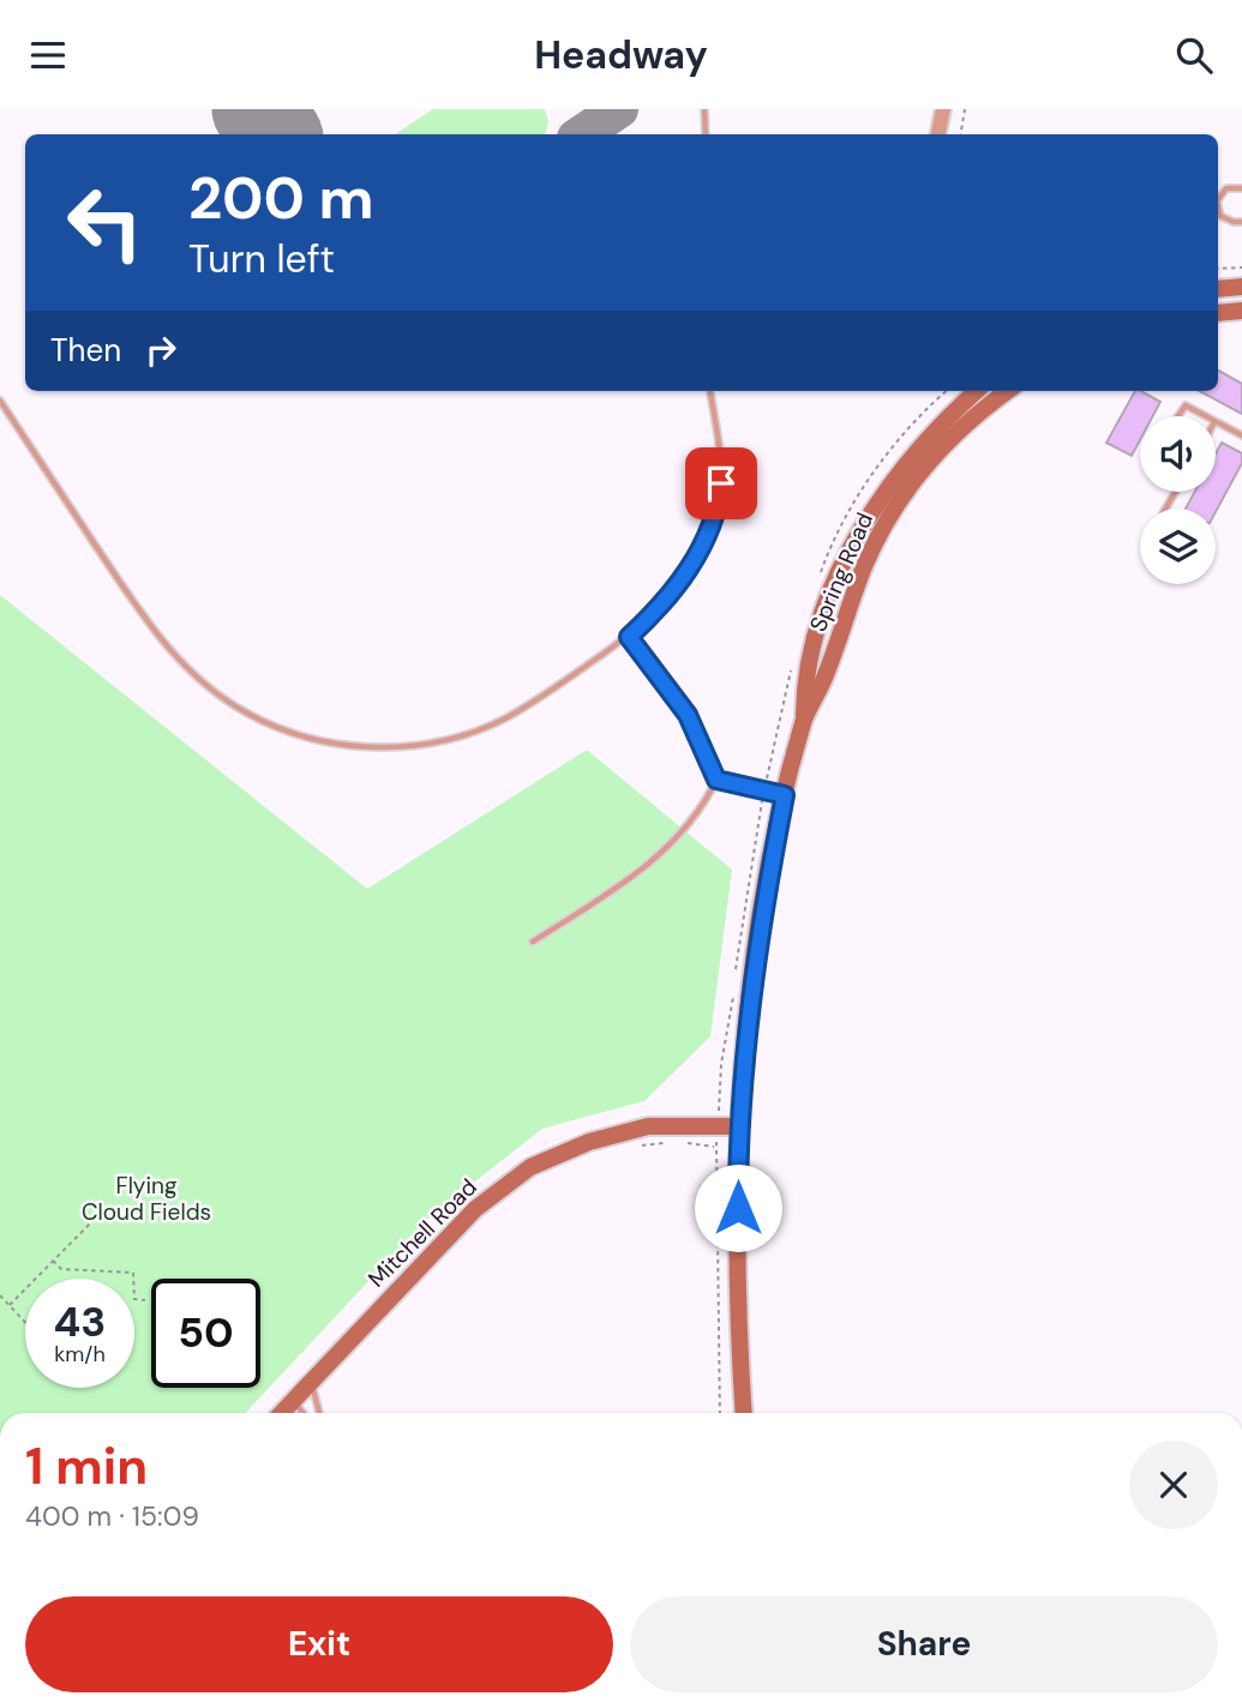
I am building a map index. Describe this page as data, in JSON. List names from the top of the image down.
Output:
{
  "streets": {
    "main road": ["Spring Road", "Mitchell Road"]
  },
  "crossings": [
    ["Spring Road", "Mitchell Road"]
  ],
  "parks": ["Flying Cloud Fields"],
  "page": {
    "header": "Headway",
    "turn": ["200 m", "Turn left"],
    "then": "Then",
    "speed": "43 km/h",
    "limit": "50",
    "heading": ["1 min", "400 m · 15:09"],
    "buttons": ["Exit", "Share"]
  }
}
